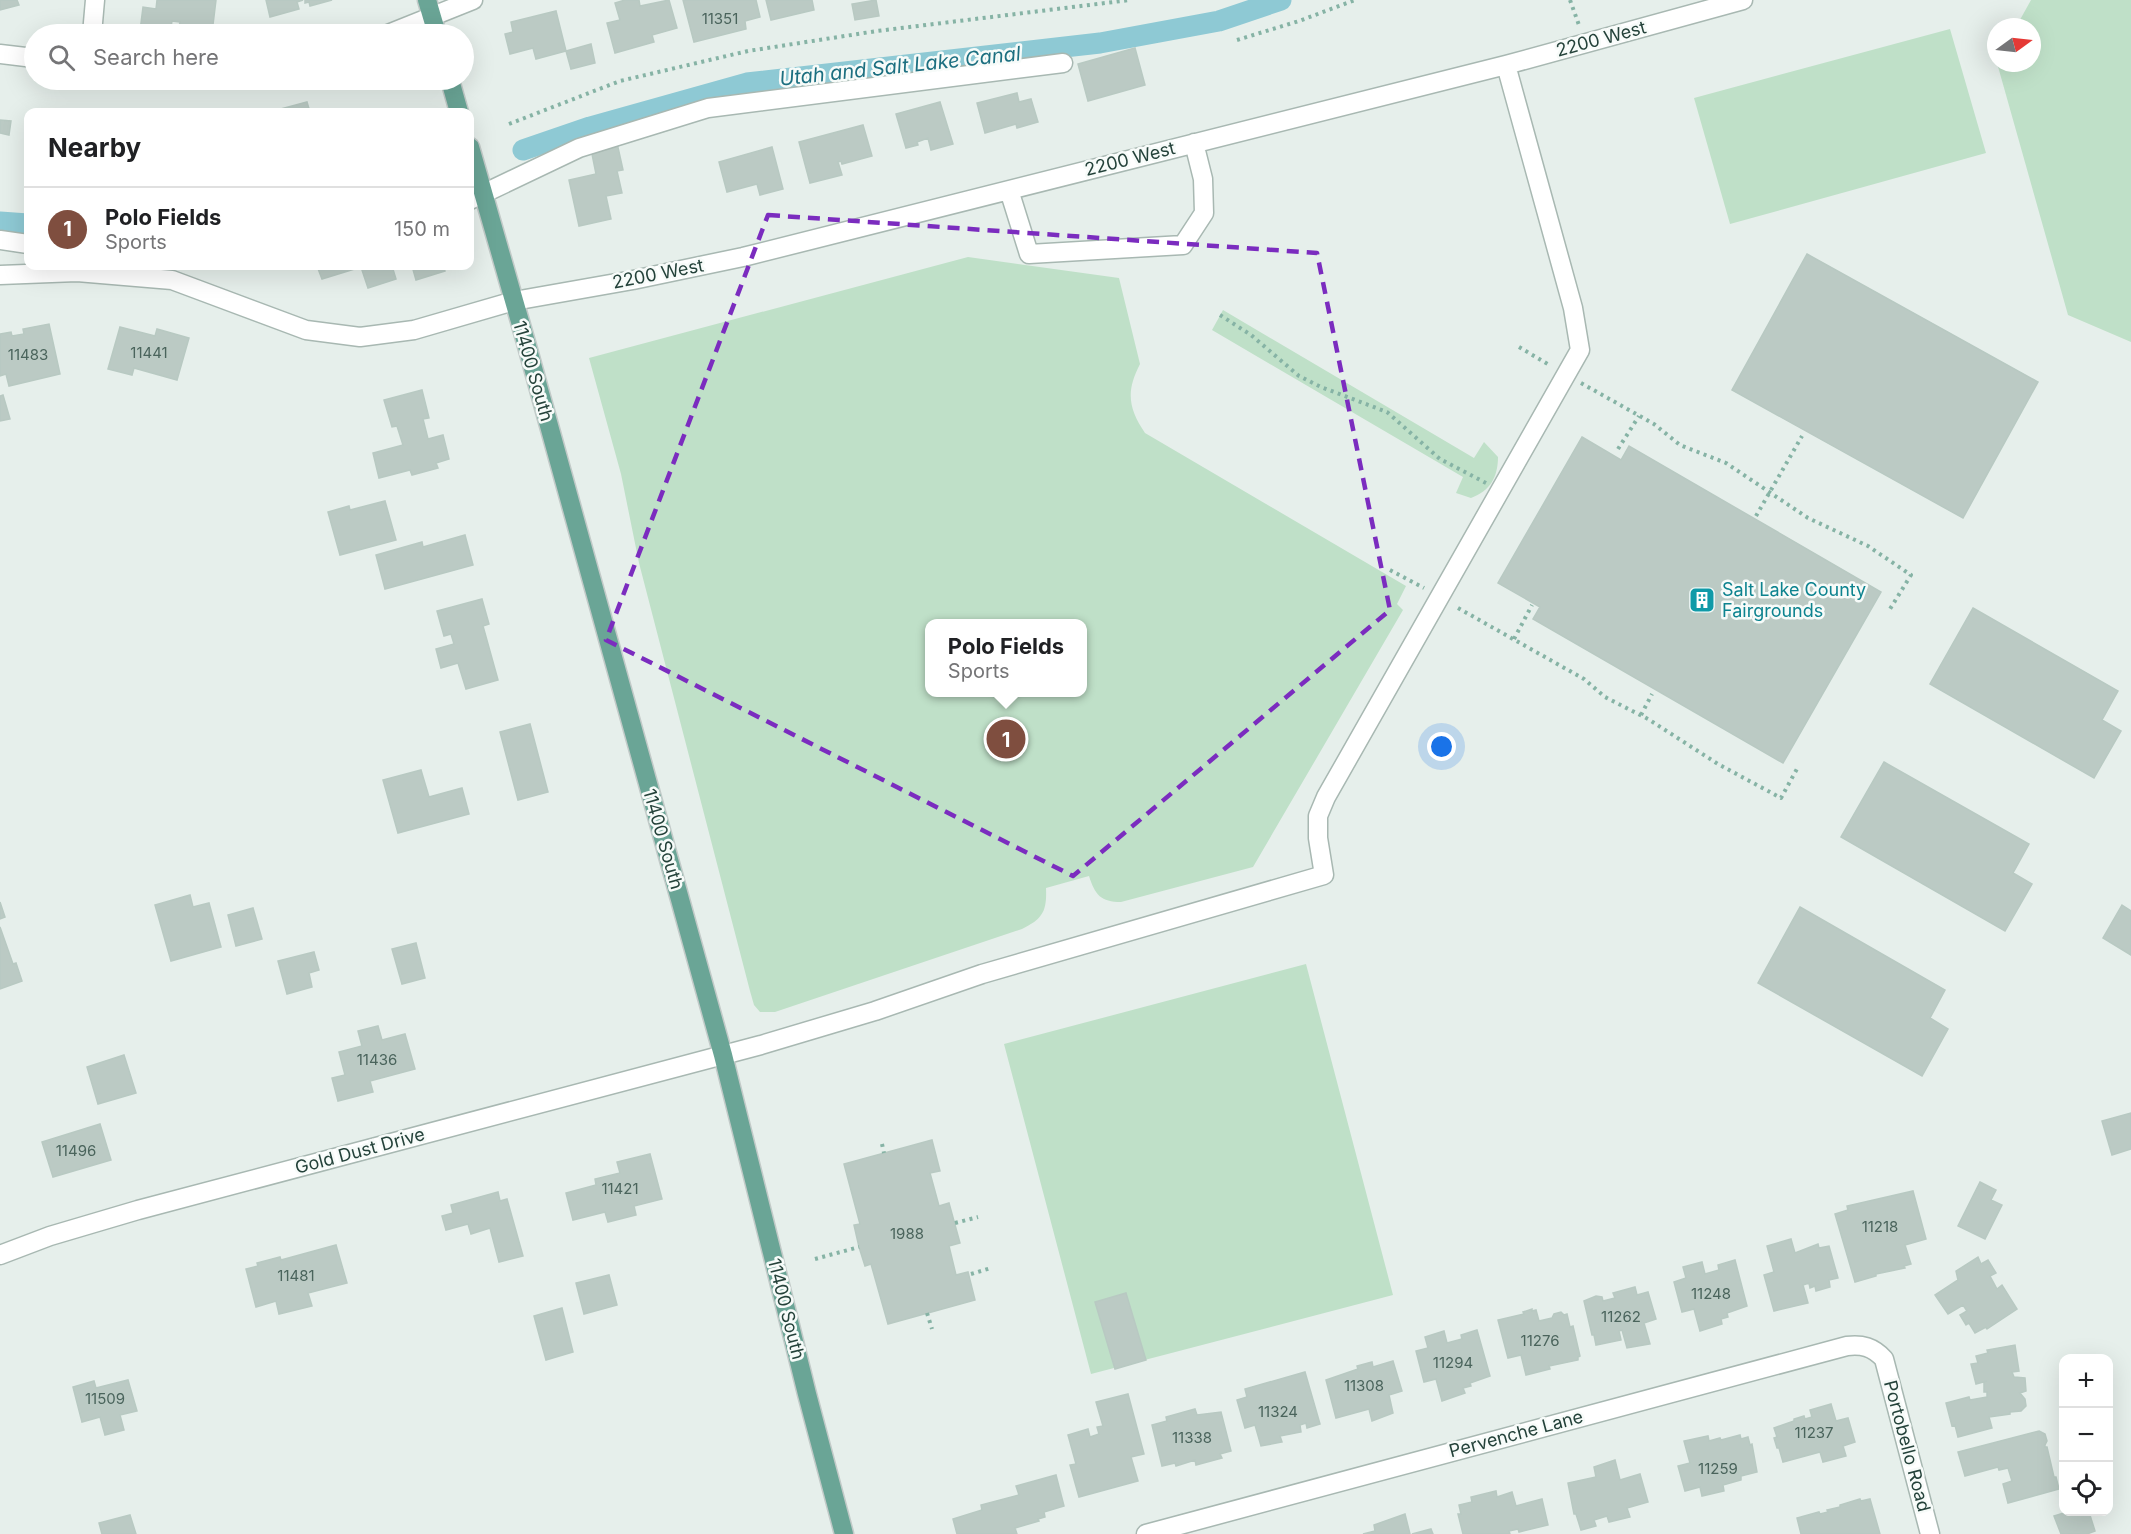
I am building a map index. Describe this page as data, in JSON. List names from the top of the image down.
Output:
{
  "streets": {
    "main road": ["11400 South"],
    "street": [
      "2200 West",
      "Gold Dust Drive",
      "Pervenche Lane",
      "Portobello Road"
    ]
  },
  "crossings": [
    ["2200 West", "11400 South"],
    ["2200 West", "Gold Dust Drive"],
    ["11400 South", "Gold Dust Drive"],
    ["Pervenche Lane", "Portobello Road"]
  ],
  "water": ["Utah and Salt Lake Canal"],
  "places": {
    "building": ["Salt Lake County Fairgrounds"]
  },
  "house_numbers": [
    "11351",
    "11441",
    "11483",
    "11436",
    "11496",
    "11421",
    "11218",
    "1988",
    "11481",
    "11248",
    "11262",
    "11276",
    "11294",
    "11308",
    "11509",
    "11324",
    "11237",
    "11338",
    "11259"
  ],
  "north": "right",
  "page": {
    "search": "Search here",
    "heading": "Nearby",
    "list": [
      {
        "mark": "1",
        "name": "Polo Fields",
        "note": "Sports",
        "value": "150 m"
      }
    ],
    "popup": ["Polo Fields", "Sports"],
    "pins": "1",
    "map_buttons": ["+", "−"]
  }
}
